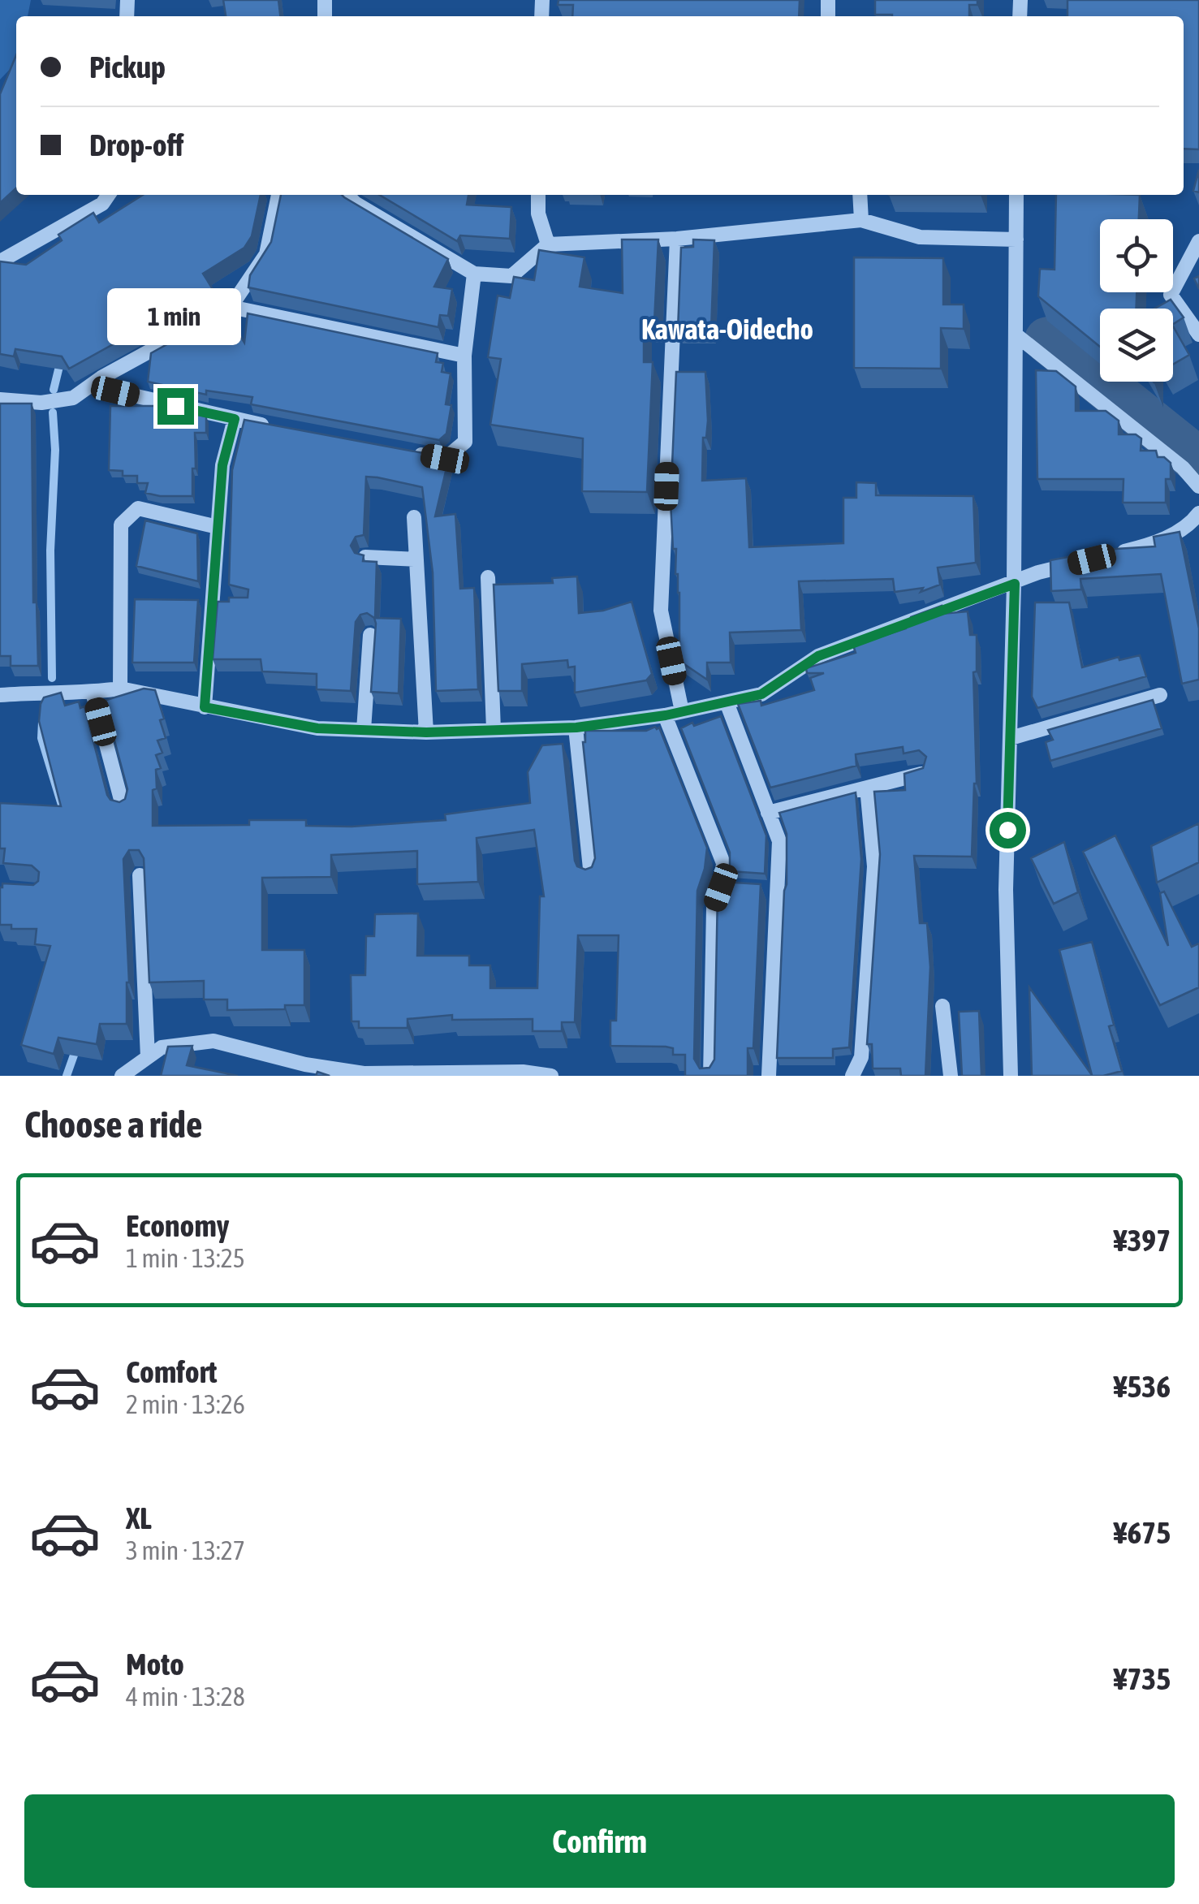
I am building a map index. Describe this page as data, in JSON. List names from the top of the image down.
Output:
{
  "districts": ["Kawata-Oidecho"],
  "page": {
    "banner": ["Pickup", "Drop-off"],
    "bubble": "1 min",
    "heading": "Choose a ride",
    "list": [
      {
        "name": "Economy",
        "note": "1 min · 13:25",
        "value": "¥397"
      },
      {
        "name": "Comfort",
        "note": "2 min · 13:26",
        "value": "¥536"
      },
      {
        "name": "XL",
        "note": "3 min · 13:27",
        "value": "¥675"
      },
      {
        "name": "Moto",
        "note": "4 min · 13:28",
        "value": "¥735"
      }
    ],
    "buttons": "Confirm"
  }
}
